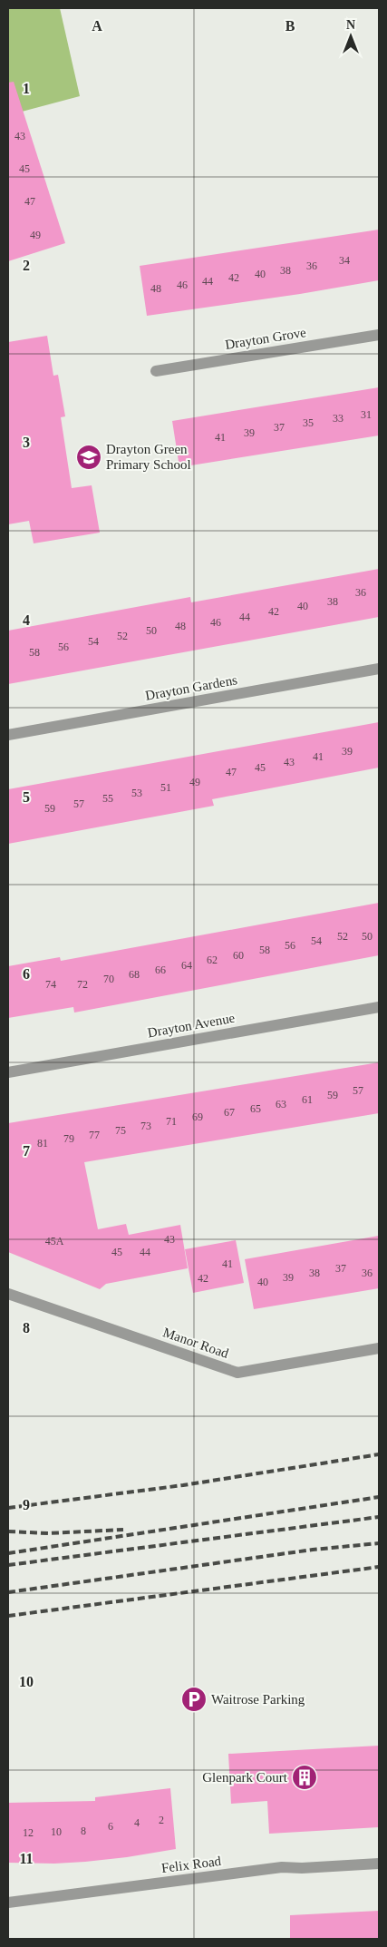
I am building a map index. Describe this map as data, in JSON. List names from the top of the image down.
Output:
{
  "streets": {
    "street": [
      "Drayton Grove",
      "Drayton Gardens",
      "Drayton Avenue",
      "Manor Road",
      "Felix Road"
    ]
  },
  "places": {
    "school or university": ["Drayton Green Primary School"],
    "parking": ["Waitrose Parking"],
    "building": ["Glenpark Court"]
  },
  "house_numbers": [
    "43",
    "45",
    "47",
    "49",
    "34",
    "36",
    "38",
    "40",
    "42",
    "44",
    "46",
    "48",
    "31",
    "33",
    "35",
    "37",
    "39",
    "41",
    "36",
    "38",
    "40",
    "42",
    "44",
    "46",
    "48",
    "50",
    "52",
    "54",
    "56",
    "58",
    "39",
    "41",
    "43",
    "45",
    "47",
    "49",
    "51",
    "53",
    "55",
    "57",
    "59",
    "52",
    "50",
    "54",
    "56",
    "58",
    "60",
    "62",
    "64",
    "66",
    "68",
    "70",
    "74",
    "72",
    "57",
    "59",
    "61",
    "63",
    "65",
    "67",
    "69",
    "71",
    "73",
    "75",
    "77",
    "79",
    "81",
    "43",
    "45A",
    "45",
    "44",
    "41",
    "37",
    "38",
    "36",
    "39",
    "42",
    "40",
    "2",
    "4",
    "6",
    "8",
    "10",
    "12"
  ],
  "north": "top",
  "grid": {
    "columns": ["A", "B"],
    "rows": [
      "1",
      "2",
      "3",
      "4",
      "5",
      "6",
      "7",
      "8",
      "9",
      "10",
      "11"
    ]
  }
}
